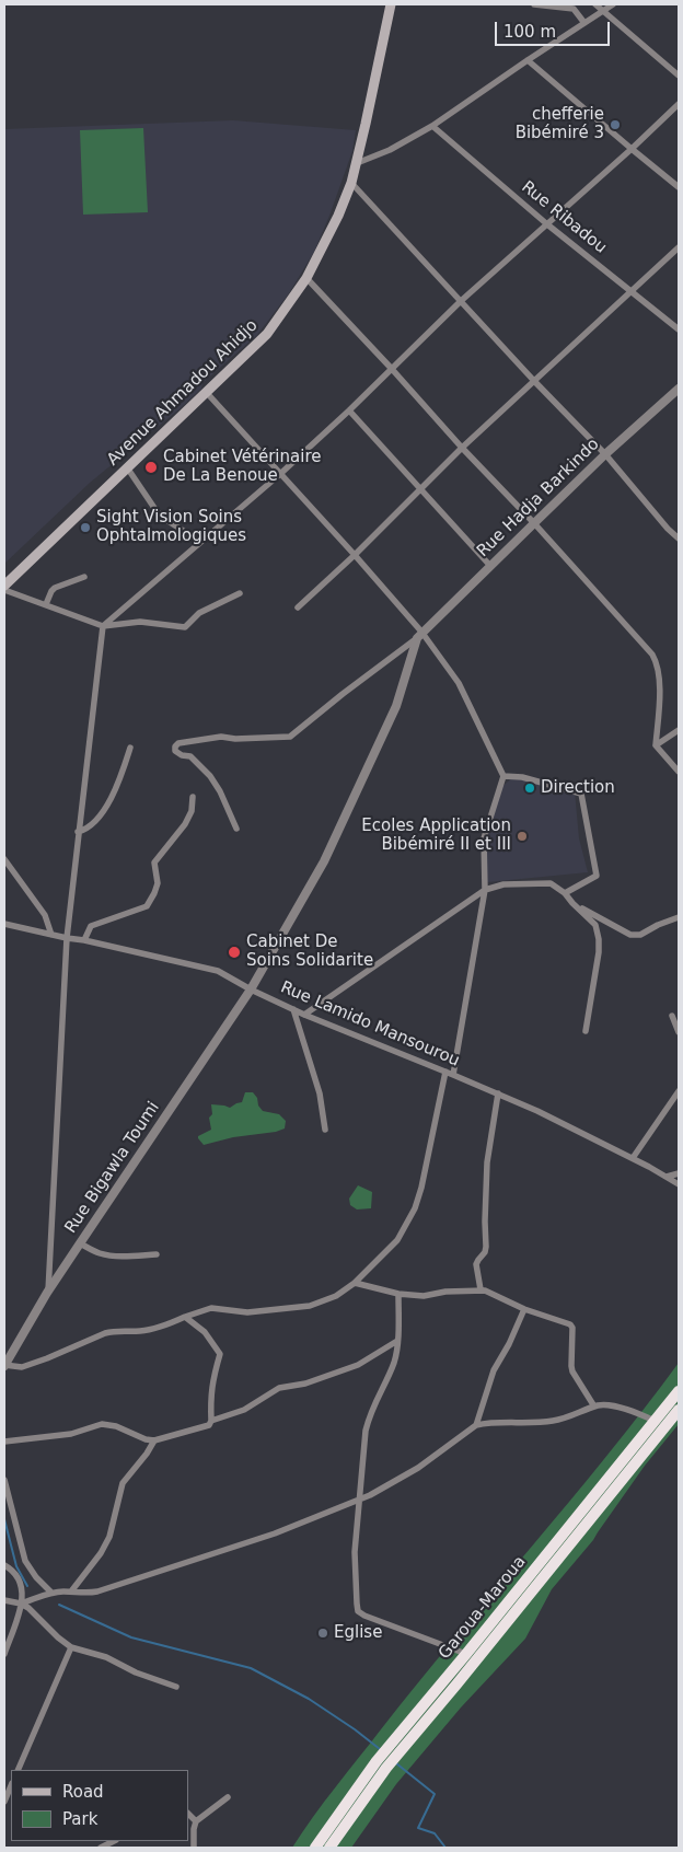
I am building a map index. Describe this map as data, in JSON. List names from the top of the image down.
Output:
{
  "streets": {
    "highway": ["Garoua-Maroua"],
    "main road": ["Avenue Ahmadou Ahidjo"],
    "street": [
      "Rue Ribadou",
      "Rue Hadja Barkindo",
      "Rue Lamido Mansourou",
      "Rue Bigawla Toumi"
    ]
  },
  "crossings": [
    ["Rue Hadja Barkindo", "Rue Bigawla Toumi"],
    ["Rue Lamido Mansourou", "Rue Bigawla Toumi"]
  ],
  "places": [
    "chefferie Bibémiré 3",
    "Cabinet Vétérinaire De La Benoue",
    "Sight Vision Soins Ophtalmologiques",
    "Direction",
    "Ecoles Application Bibémiré II et III",
    "Cabinet De Soins Solidarite",
    "Eglise"
  ],
  "legend": ["Road", "Park"],
  "scale_bar": "100 m"
}
